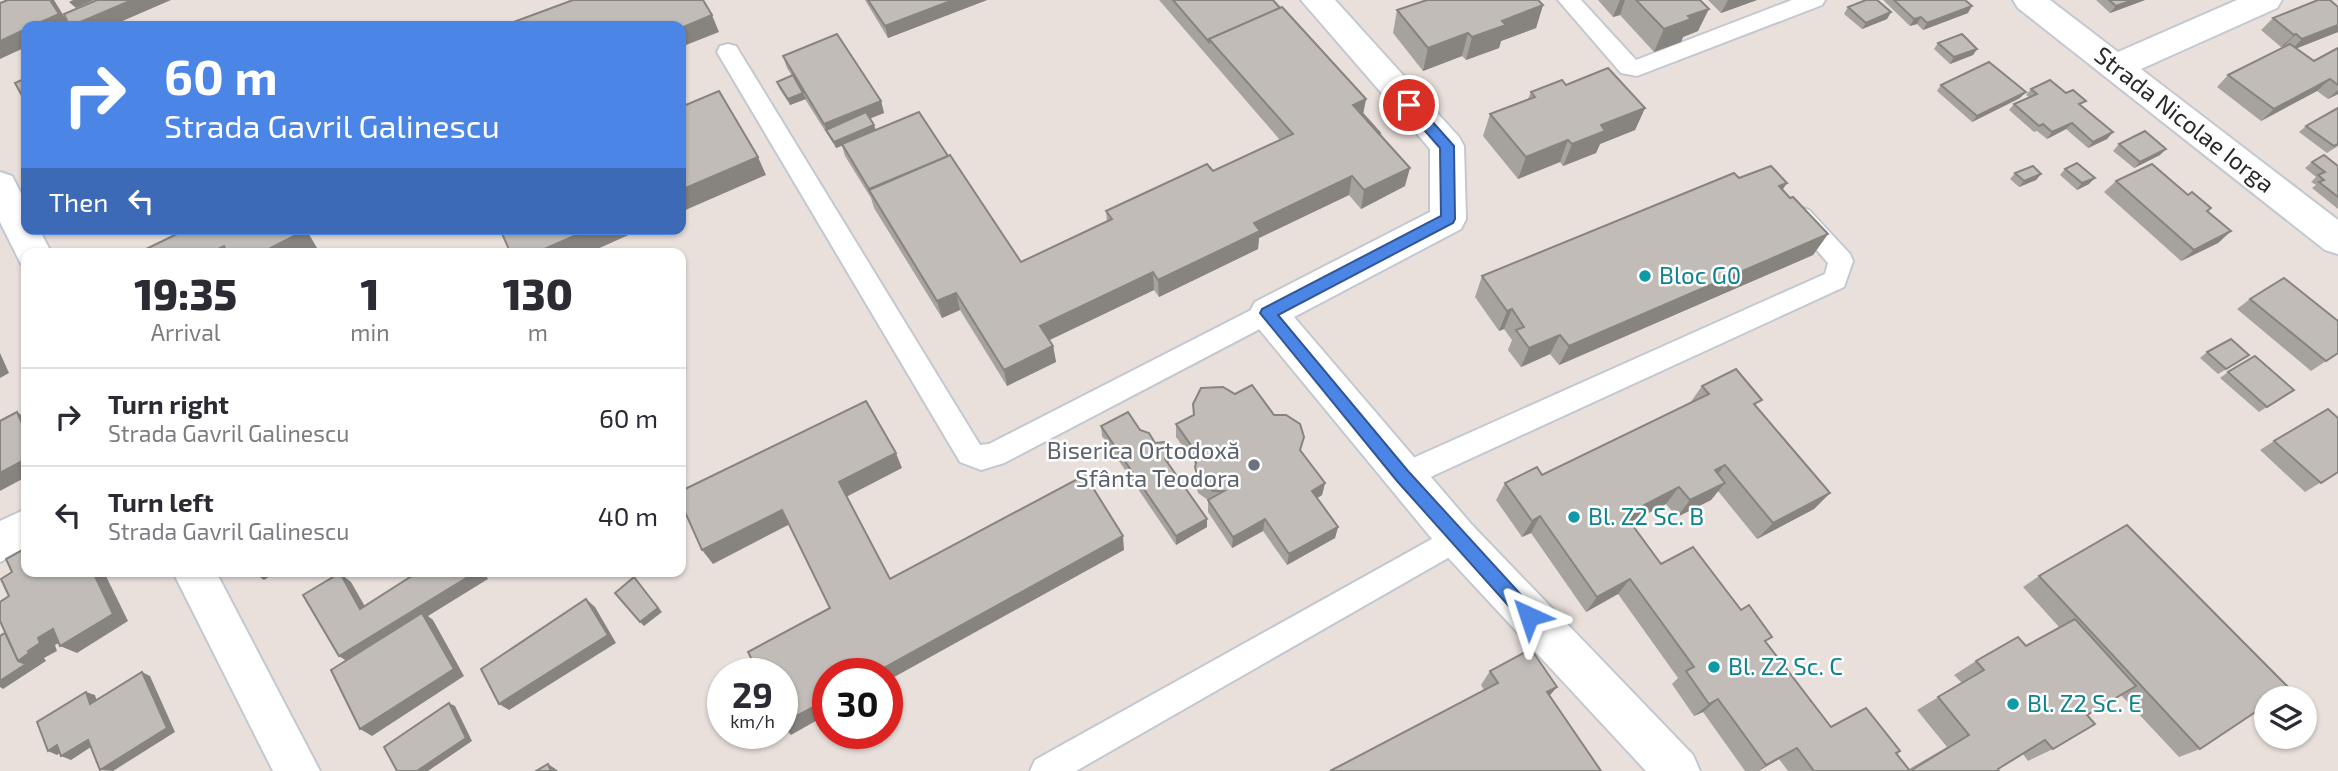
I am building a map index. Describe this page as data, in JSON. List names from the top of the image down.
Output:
{
  "streets": {
    "street": ["Strada Nicolae Iorga"]
  },
  "places": [
    "Bloc G0",
    "Biserica Ortodoxă Sfânta Teodora",
    "Bl. Z2 Sc. B",
    "Bl. Z2 Sc. C",
    "Bl. Z2 Sc. E"
  ],
  "page": {
    "turn": ["60 m", "Strada Gavril Galinescu"],
    "then": "Then",
    "eta": [
      "19:35",
      "Arrival",
      "1",
      "min",
      "130",
      "m"
    ],
    "list": [
      {
        "name": "Turn right",
        "note": "Strada Gavril Galinescu",
        "value": "60 m"
      },
      {
        "name": "Turn left",
        "note": "Strada Gavril Galinescu",
        "value": "40 m"
      }
    ],
    "speed": "29 km/h",
    "limit": "30"
  }
}
